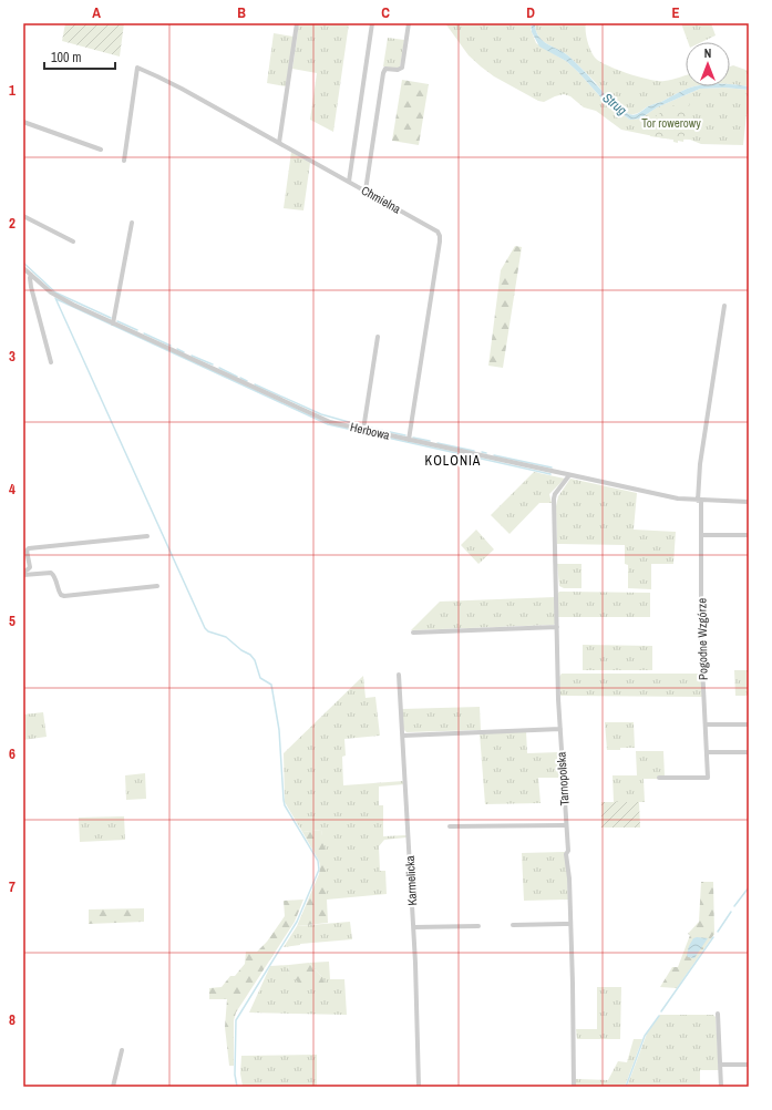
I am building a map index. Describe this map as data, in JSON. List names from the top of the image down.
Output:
{
  "streets": {
    "street": [
      "Chmielna",
      "Herbowa",
      "Pogodne Wzgórze",
      "Tarnopolska",
      "Karmelicka"
    ]
  },
  "crossings": [
    ["Chmielna", "Herbowa"],
    ["Herbowa", "Pogodne Wzgórze"],
    ["Herbowa", "Tarnopolska"]
  ],
  "districts": ["KOLONIA"],
  "water": ["Strug"],
  "parks": ["Tor rowerowy"],
  "scale_bar": "100 m",
  "north": "top",
  "grid": {
    "columns": [
      "A",
      "B",
      "C",
      "D",
      "E"
    ],
    "rows": [
      "1",
      "2",
      "3",
      "4",
      "5",
      "6",
      "7",
      "8"
    ]
  }
}
